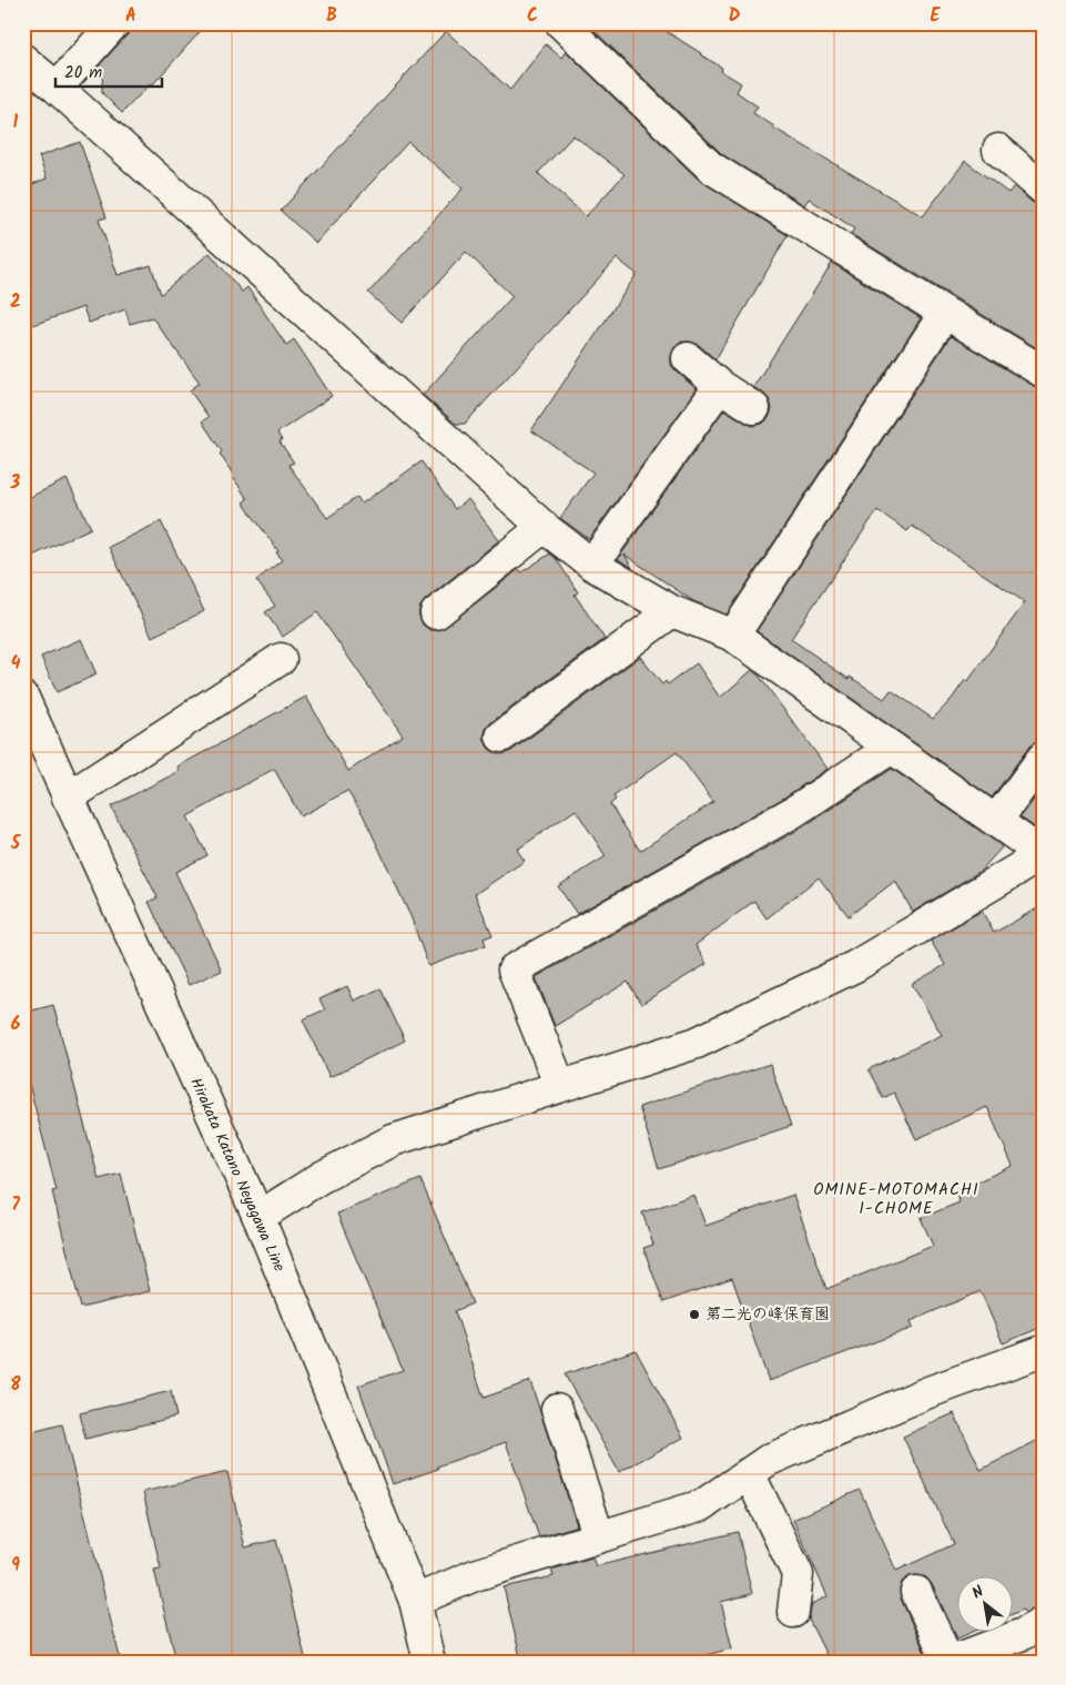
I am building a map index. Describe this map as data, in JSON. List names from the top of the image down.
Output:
{
  "streets": {
    "street": ["Hirakata Katano Neyagawa Line"]
  },
  "districts": ["OMINE-MOTOMACHI 1-CHOME"],
  "places": ["第二光の峰保育園"],
  "scale_bar": "20 m",
  "north": "top left",
  "grid": {
    "columns": [
      "A",
      "B",
      "C",
      "D",
      "E"
    ],
    "rows": [
      "1",
      "2",
      "3",
      "4",
      "5",
      "6",
      "7",
      "8",
      "9"
    ]
  }
}
